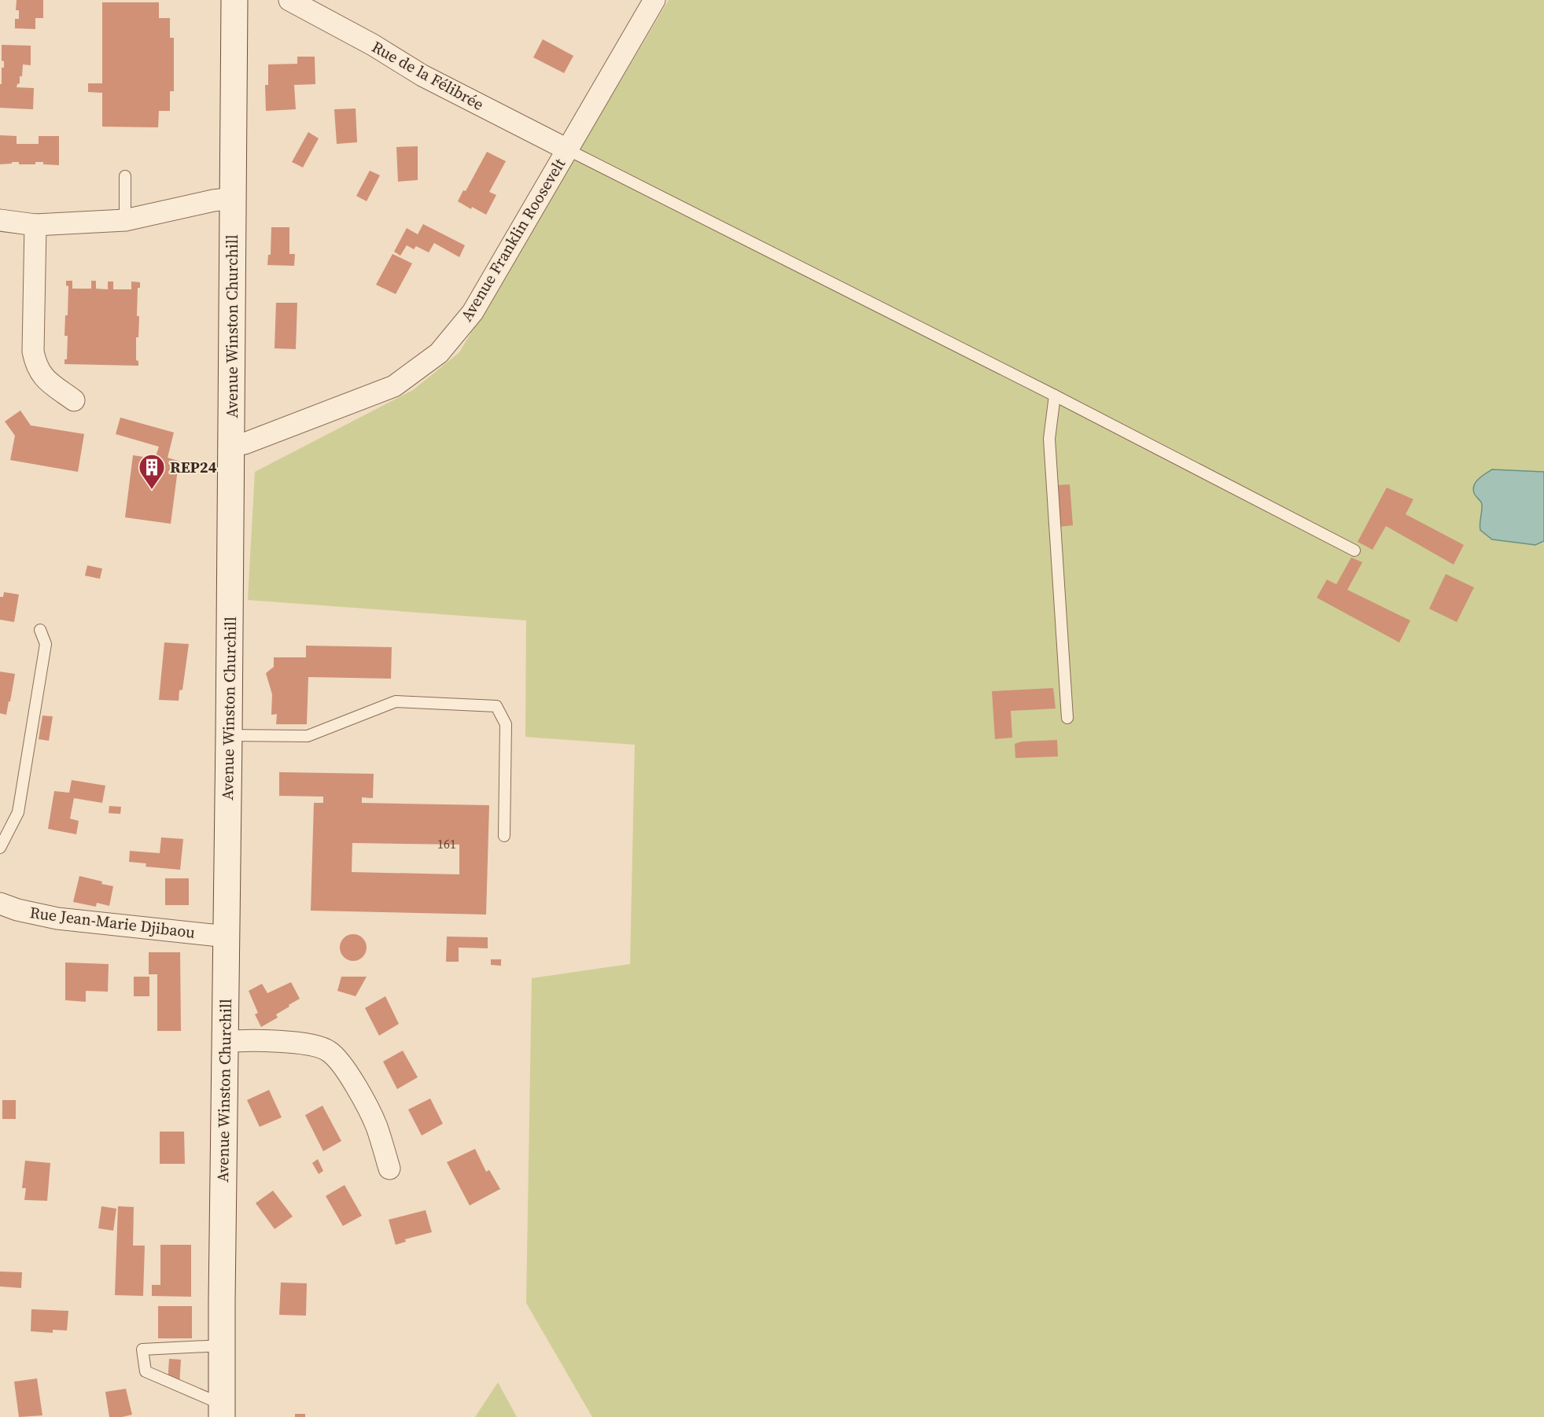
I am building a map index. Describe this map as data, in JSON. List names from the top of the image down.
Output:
{
  "streets": {
    "main road": ["Avenue Winston Churchill"],
    "street": ["Rue de la Félibrée", "Avenue Franklin Roosevelt", "Rue Jean-Marie Djibaou"]
  },
  "crossings": [
    ["Rue de la Félibrée", "Avenue Franklin Roosevelt"],
    ["Avenue Franklin Roosevelt", "Avenue Winston Churchill"],
    ["Avenue Winston Churchill", "Rue Jean-Marie Djibaou"]
  ],
  "places": {
    "building": ["REP24"]
  },
  "house_numbers": ["161"]
}
